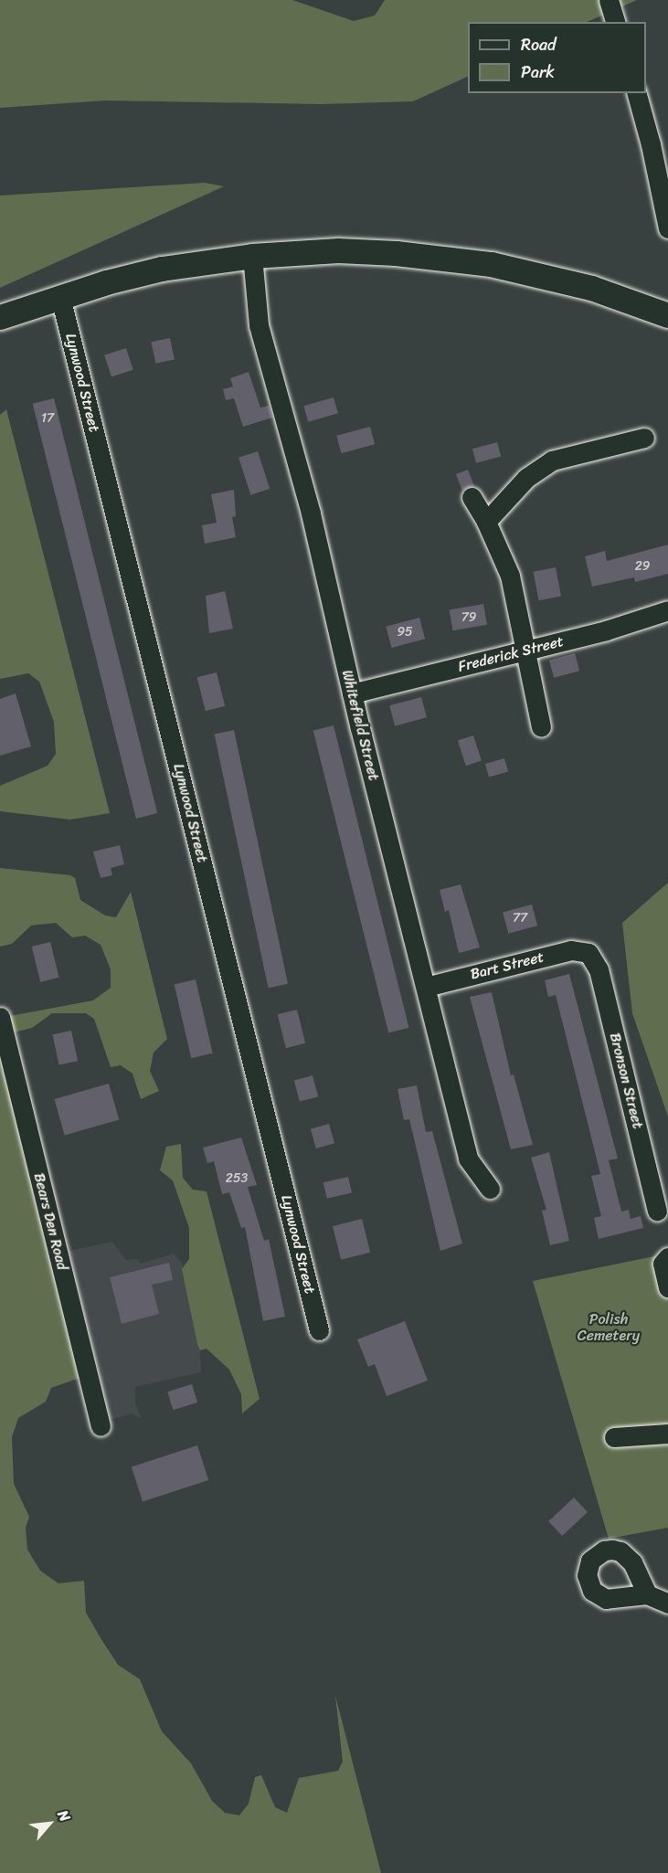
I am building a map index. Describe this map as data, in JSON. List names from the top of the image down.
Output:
{
  "streets": {
    "street": [
      "Lynwood Street",
      "Frederick Street",
      "Whitefield Street",
      "Bart Street",
      "Bronson Street",
      "Bears Den Road"
    ]
  },
  "crossings": [
    ["Frederick Street", "Whitefield Street"],
    ["Whitefield Street", "Bart Street"],
    ["Bart Street", "Bronson Street"]
  ],
  "parks": ["Polish Cemetery"],
  "house_numbers": [
    "17",
    "29",
    "79",
    "95",
    "77",
    "253"
  ],
  "legend": ["Road", "Park"],
  "north": "top right"
}
